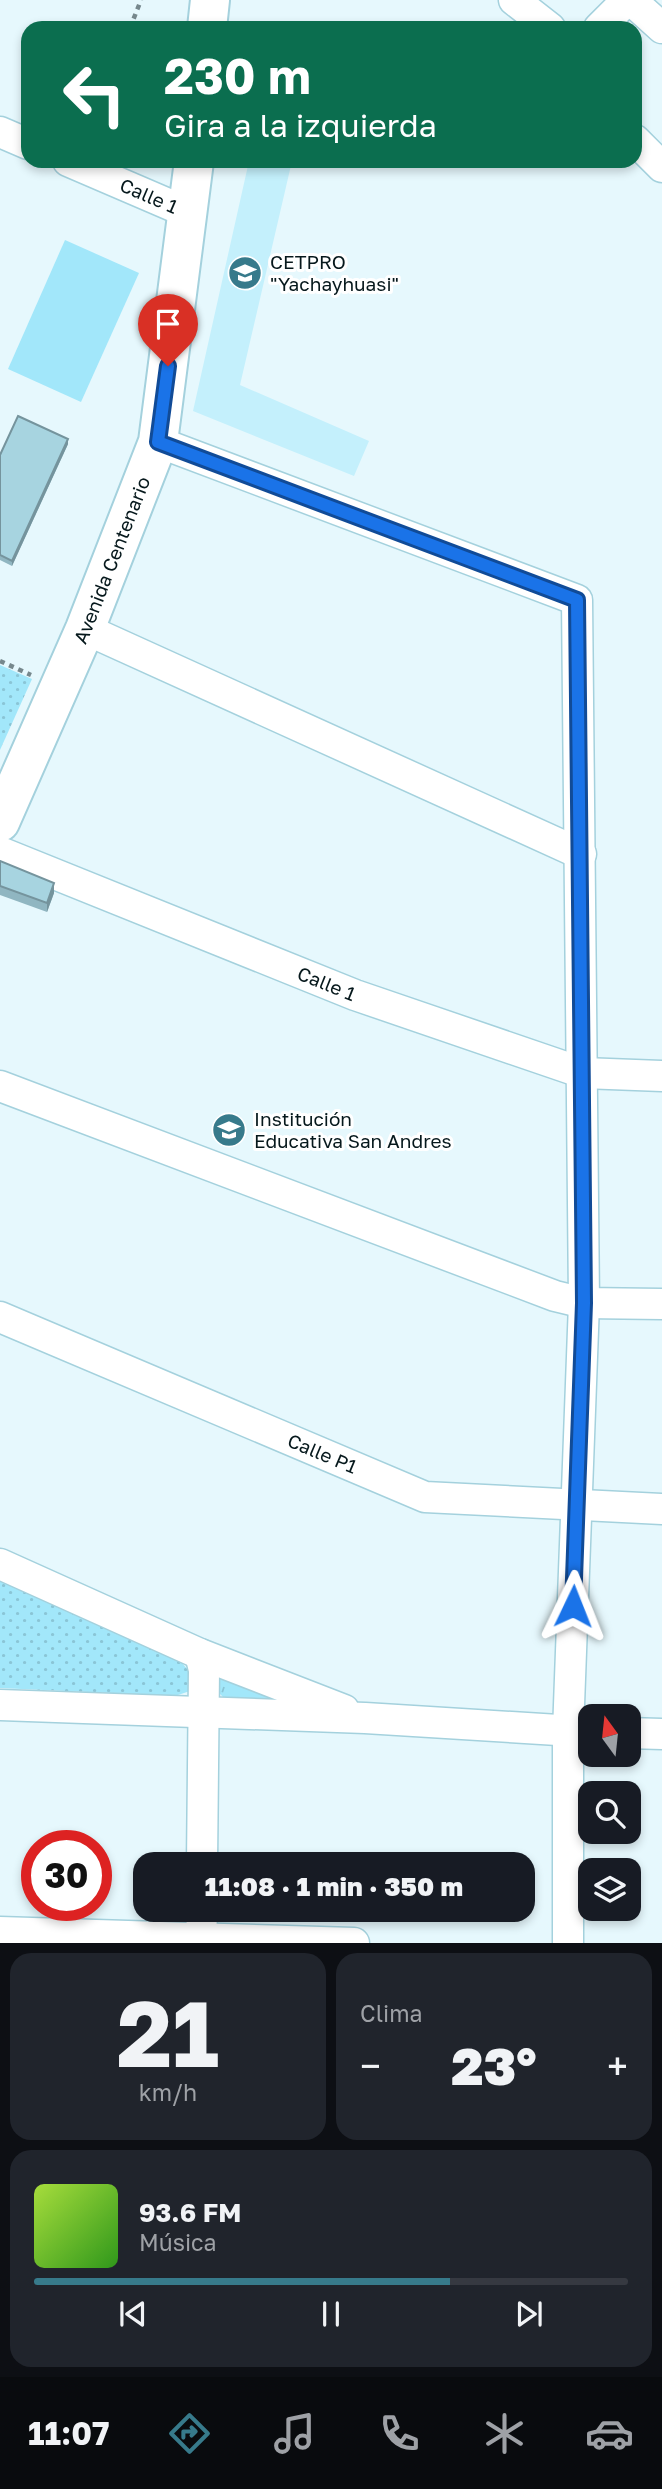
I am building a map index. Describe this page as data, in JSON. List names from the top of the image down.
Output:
{
  "streets": {
    "street": ["Calle 1", "Avenida Centenario", "Calle P1"]
  },
  "crossings": [
    ["Calle 1", "Avenida Centenario"]
  ],
  "places": {
    "school or university": ["CETPRO \"Yachayhuasi\"", "Institución Educativa San Andres"]
  },
  "north": "top",
  "page": {
    "turn": ["230 m", "Gira a la izquierda"],
    "limit": "30",
    "trip": "11:08 · 1 min · 350 m",
    "tile": [
      ["21", "km/h"],
      "Clima"
    ],
    "heat": ["−", "23°", "+"],
    "song": ["93.6 FM", "Música"],
    "tabs": "11:07"
  }
}
